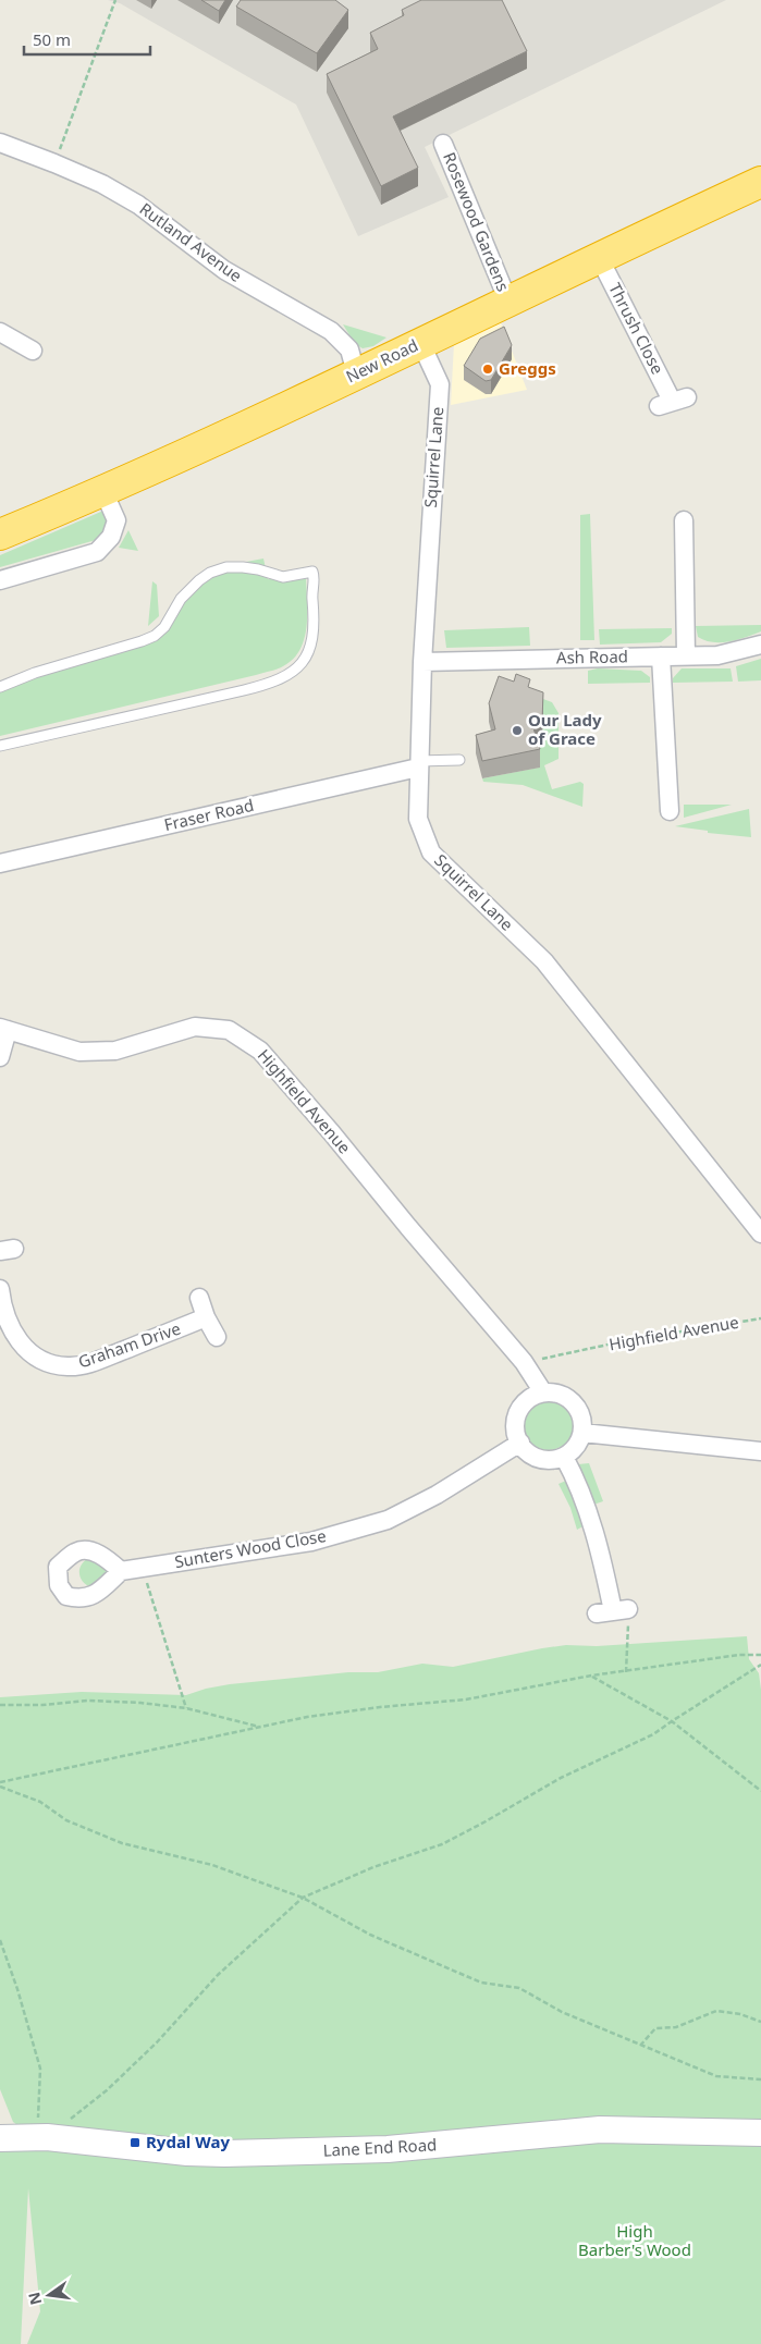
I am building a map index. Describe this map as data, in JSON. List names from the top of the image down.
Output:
{
  "streets": {
    "highway": ["New Road"],
    "street": [
      "Rosewood Gardens",
      "Rutland Avenue",
      "Thrush Close",
      "Squirrel Lane",
      "Ash Road",
      "Fraser Road",
      "Highfield Avenue",
      "Graham Drive",
      "Sunters Wood Close",
      "Lane End Road"
    ]
  },
  "crossings": [
    ["Rosewood Gardens", "New Road"],
    ["Rutland Avenue", "New Road"],
    ["Thrush Close", "New Road"],
    ["New Road", "Squirrel Lane"],
    ["Squirrel Lane", "Ash Road"],
    ["Squirrel Lane", "Fraser Road"],
    ["Highfield Avenue", "Sunters Wood Close"]
  ],
  "parks": ["High Barber's Wood"],
  "places": {
    "other": ["Greggs", "Our Lady of Grace"],
    "transit": ["Rydal Way"]
  },
  "scale_bar": "50 m",
  "north": "left"
}
